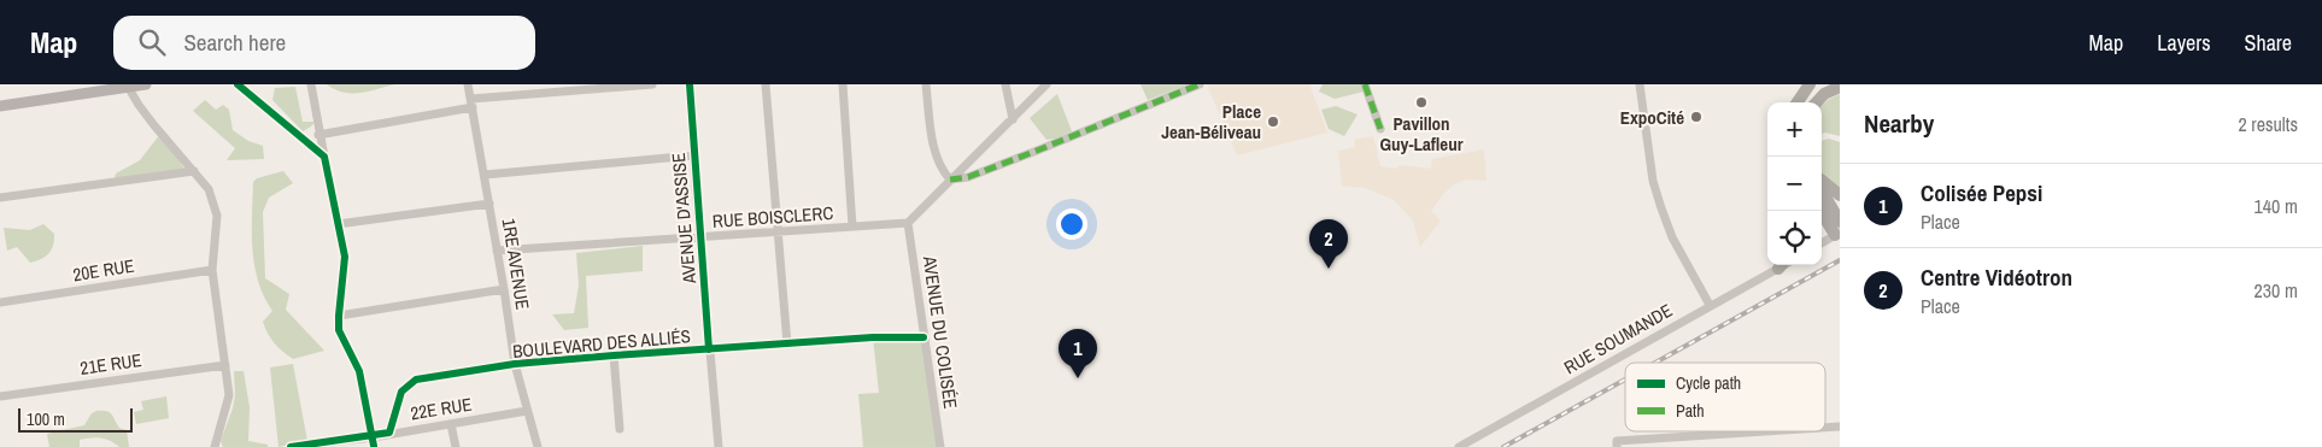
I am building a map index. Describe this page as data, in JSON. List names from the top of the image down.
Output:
{
  "streets": {
    "street": [
      "RUE BOISCLERC",
      "AVENUE D'ASSISE",
      "1RE AVENUE",
      "20E RUE",
      "AVENUE DU COLISÉE",
      "RUE SOUMANDE",
      "BOULEVARD DES ALLIÉS",
      "21E RUE",
      "22E RUE"
    ]
  },
  "crossings": [
    ["RUE BOISCLERC", "AVENUE D'ASSISE"],
    ["RUE BOISCLERC", "1RE AVENUE"],
    ["RUE BOISCLERC", "AVENUE DU COLISÉE"],
    ["AVENUE D'ASSISE", "BOULEVARD DES ALLIÉS"],
    ["1RE AVENUE", "BOULEVARD DES ALLIÉS"],
    ["1RE AVENUE", "22E RUE"],
    ["AVENUE DU COLISÉE", "BOULEVARD DES ALLIÉS"],
    ["BOULEVARD DES ALLIÉS", "22E RUE"]
  ],
  "places": ["Pavillon Guy-Lafleur", "ExpoCité", "Place Jean-Béliveau"],
  "legend": ["Cycle path", "Path"],
  "scale_bar": "100 m",
  "page": {
    "header": "Map",
    "search": "Search here",
    "nav": ["Map", "Layers", "Share"],
    "heading": ["Nearby", "2 results"],
    "map_buttons": ["+", "−"],
    "list": [
      {
        "mark": "1",
        "name": "Colisée Pepsi",
        "note": "Place",
        "value": "140 m"
      },
      {
        "mark": "2",
        "name": "Centre Vidéotron",
        "note": "Place",
        "value": "230 m"
      }
    ],
    "pins": ["2", "1"],
    "scale": "100 m"
  }
}
